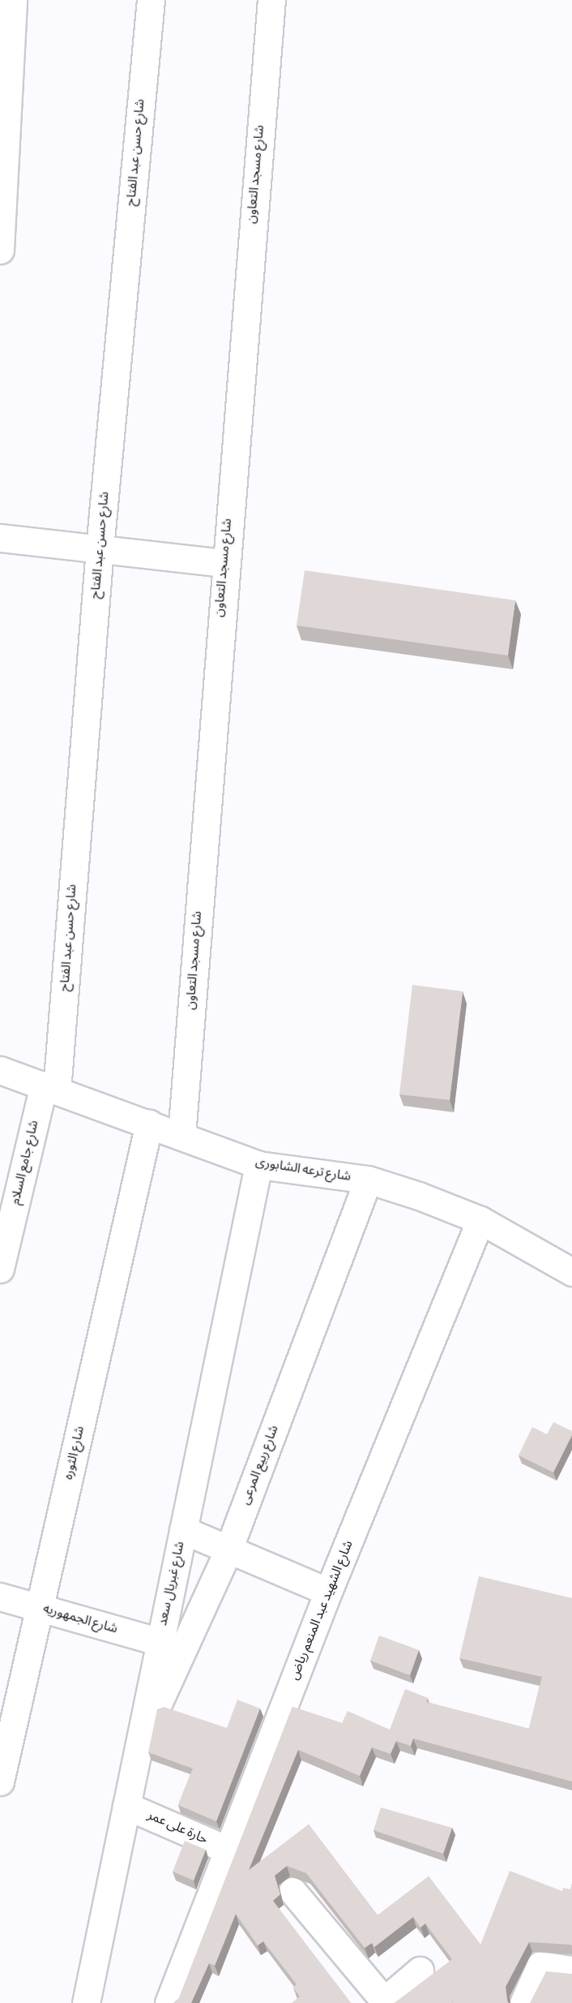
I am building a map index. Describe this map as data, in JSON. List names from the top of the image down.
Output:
{
  "streets": {
    "street": [
      "شارع حسن عبد الفتاح",
      "شارع مسجد التعاون",
      "شارع جامع السلام",
      "شارع ترعه الشابورى",
      "شارع الثوره",
      "شارع ربيع المرعى",
      "شارع غبريال سعد",
      "شارع الشهيد عبد المنعم رياض",
      "شارع الجمهوريه",
      "حارة على عمر"
    ]
  },
  "crossings": [
    ["شارع حسن عبد الفتاح", "شارع جامع السلام"],
    ["شارع حسن عبد الفتاح", "شارع ترعه الشابورى"],
    ["شارع مسجد التعاون", "شارع ترعه الشابورى"],
    ["شارع جامع السلام", "شارع ترعه الشابورى"],
    ["شارع ترعه الشابورى", "شارع الثوره"],
    ["شارع ترعه الشابورى", "شارع ربيع المرعى"],
    ["شارع ترعه الشابورى", "شارع غبريال سعد"],
    ["شارع ترعه الشابورى", "شارع الشهيد عبد المنعم رياض"],
    ["شارع الثوره", "شارع الجمهوريه"],
    ["شارع ربيع المرعى", "شارع غبريال سعد"],
    ["شارع غبريال سعد", "شارع الجمهوريه"],
    ["شارع غبريال سعد", "حارة على عمر"],
    ["شارع الشهيد عبد المنعم رياض", "حارة على عمر"]
  ]
}
